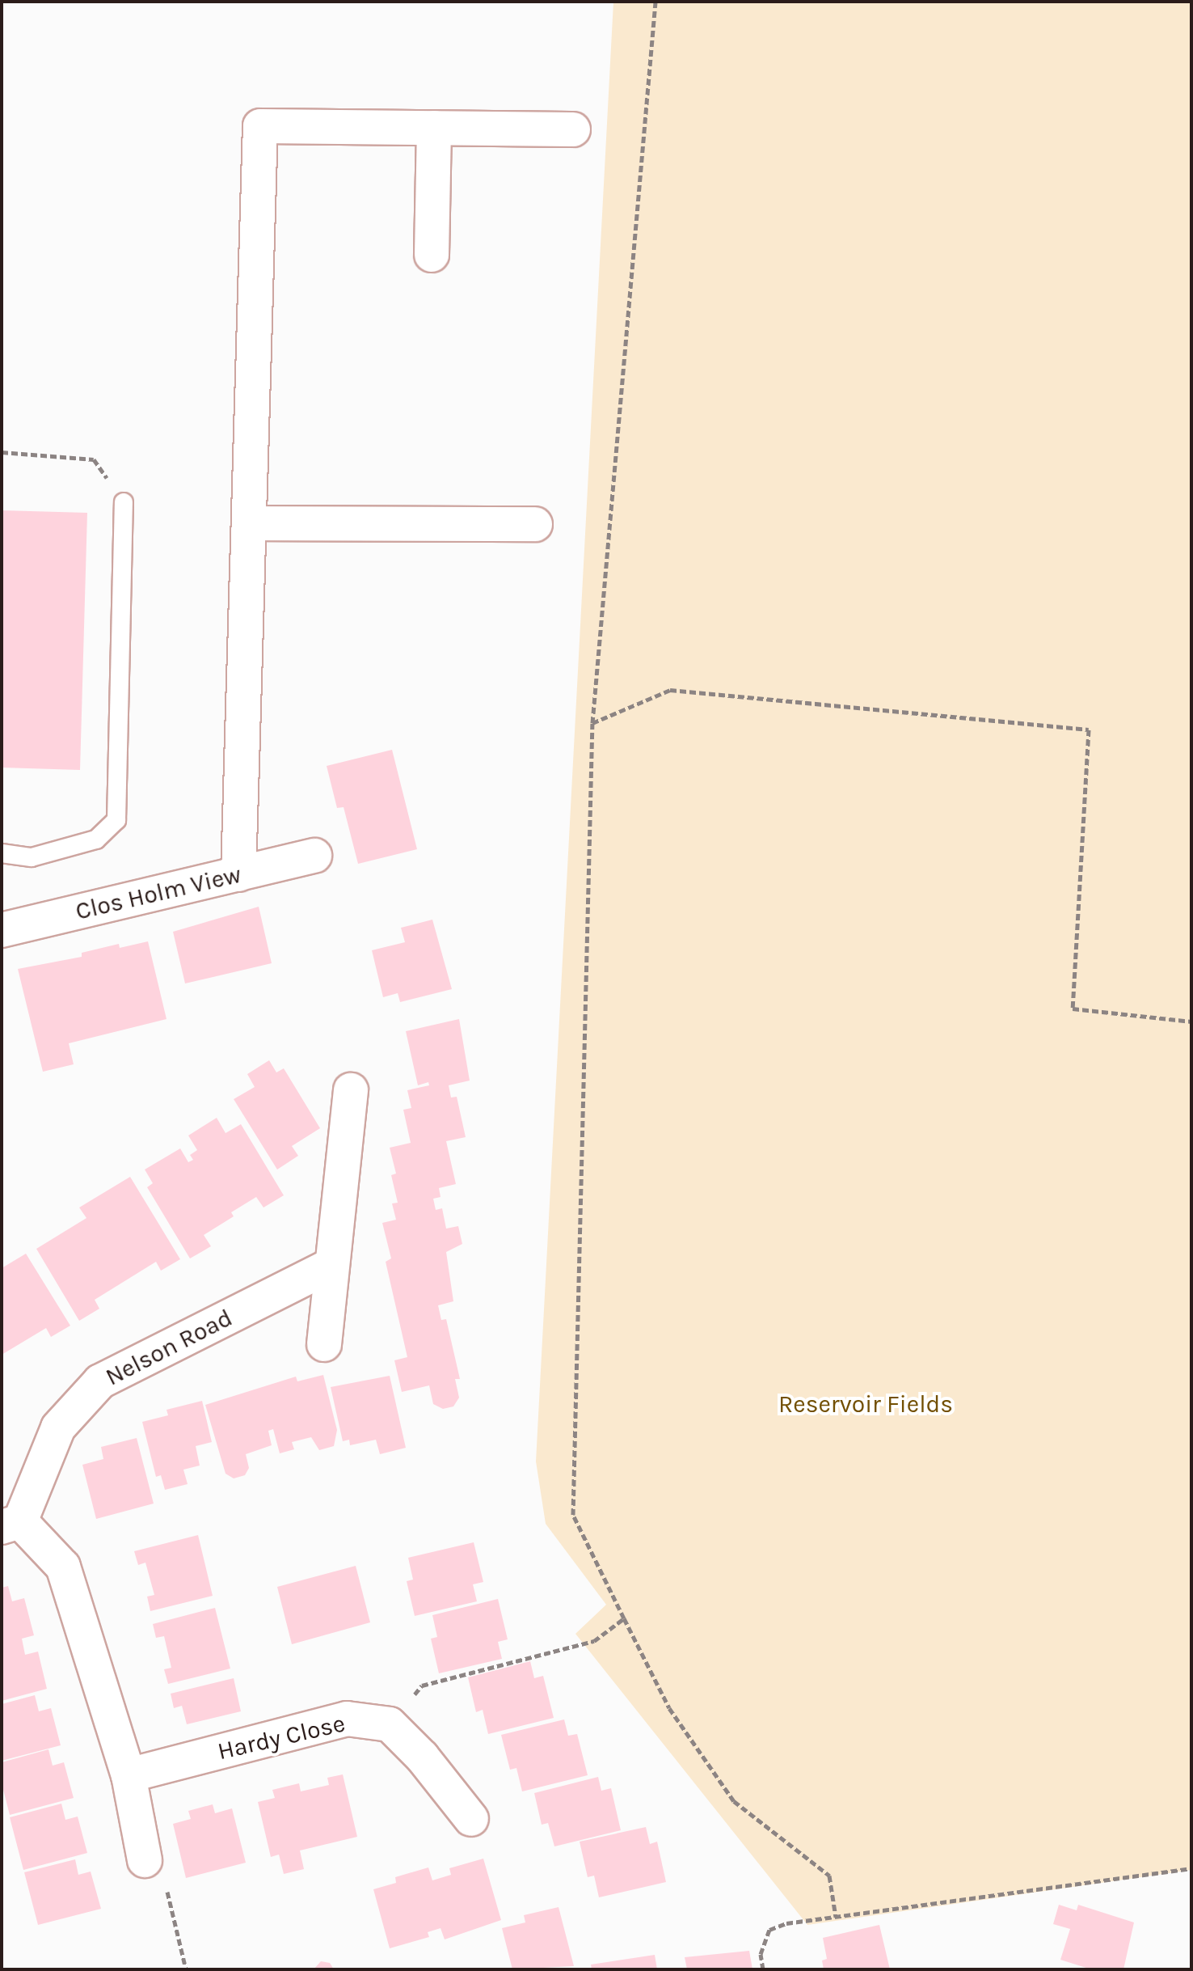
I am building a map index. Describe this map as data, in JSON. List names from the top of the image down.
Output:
{
  "streets": {
    "street": ["Clos Holm View", "Nelson Road", "Hardy Close"]
  },
  "parks": ["Reservoir Fields"]
}
